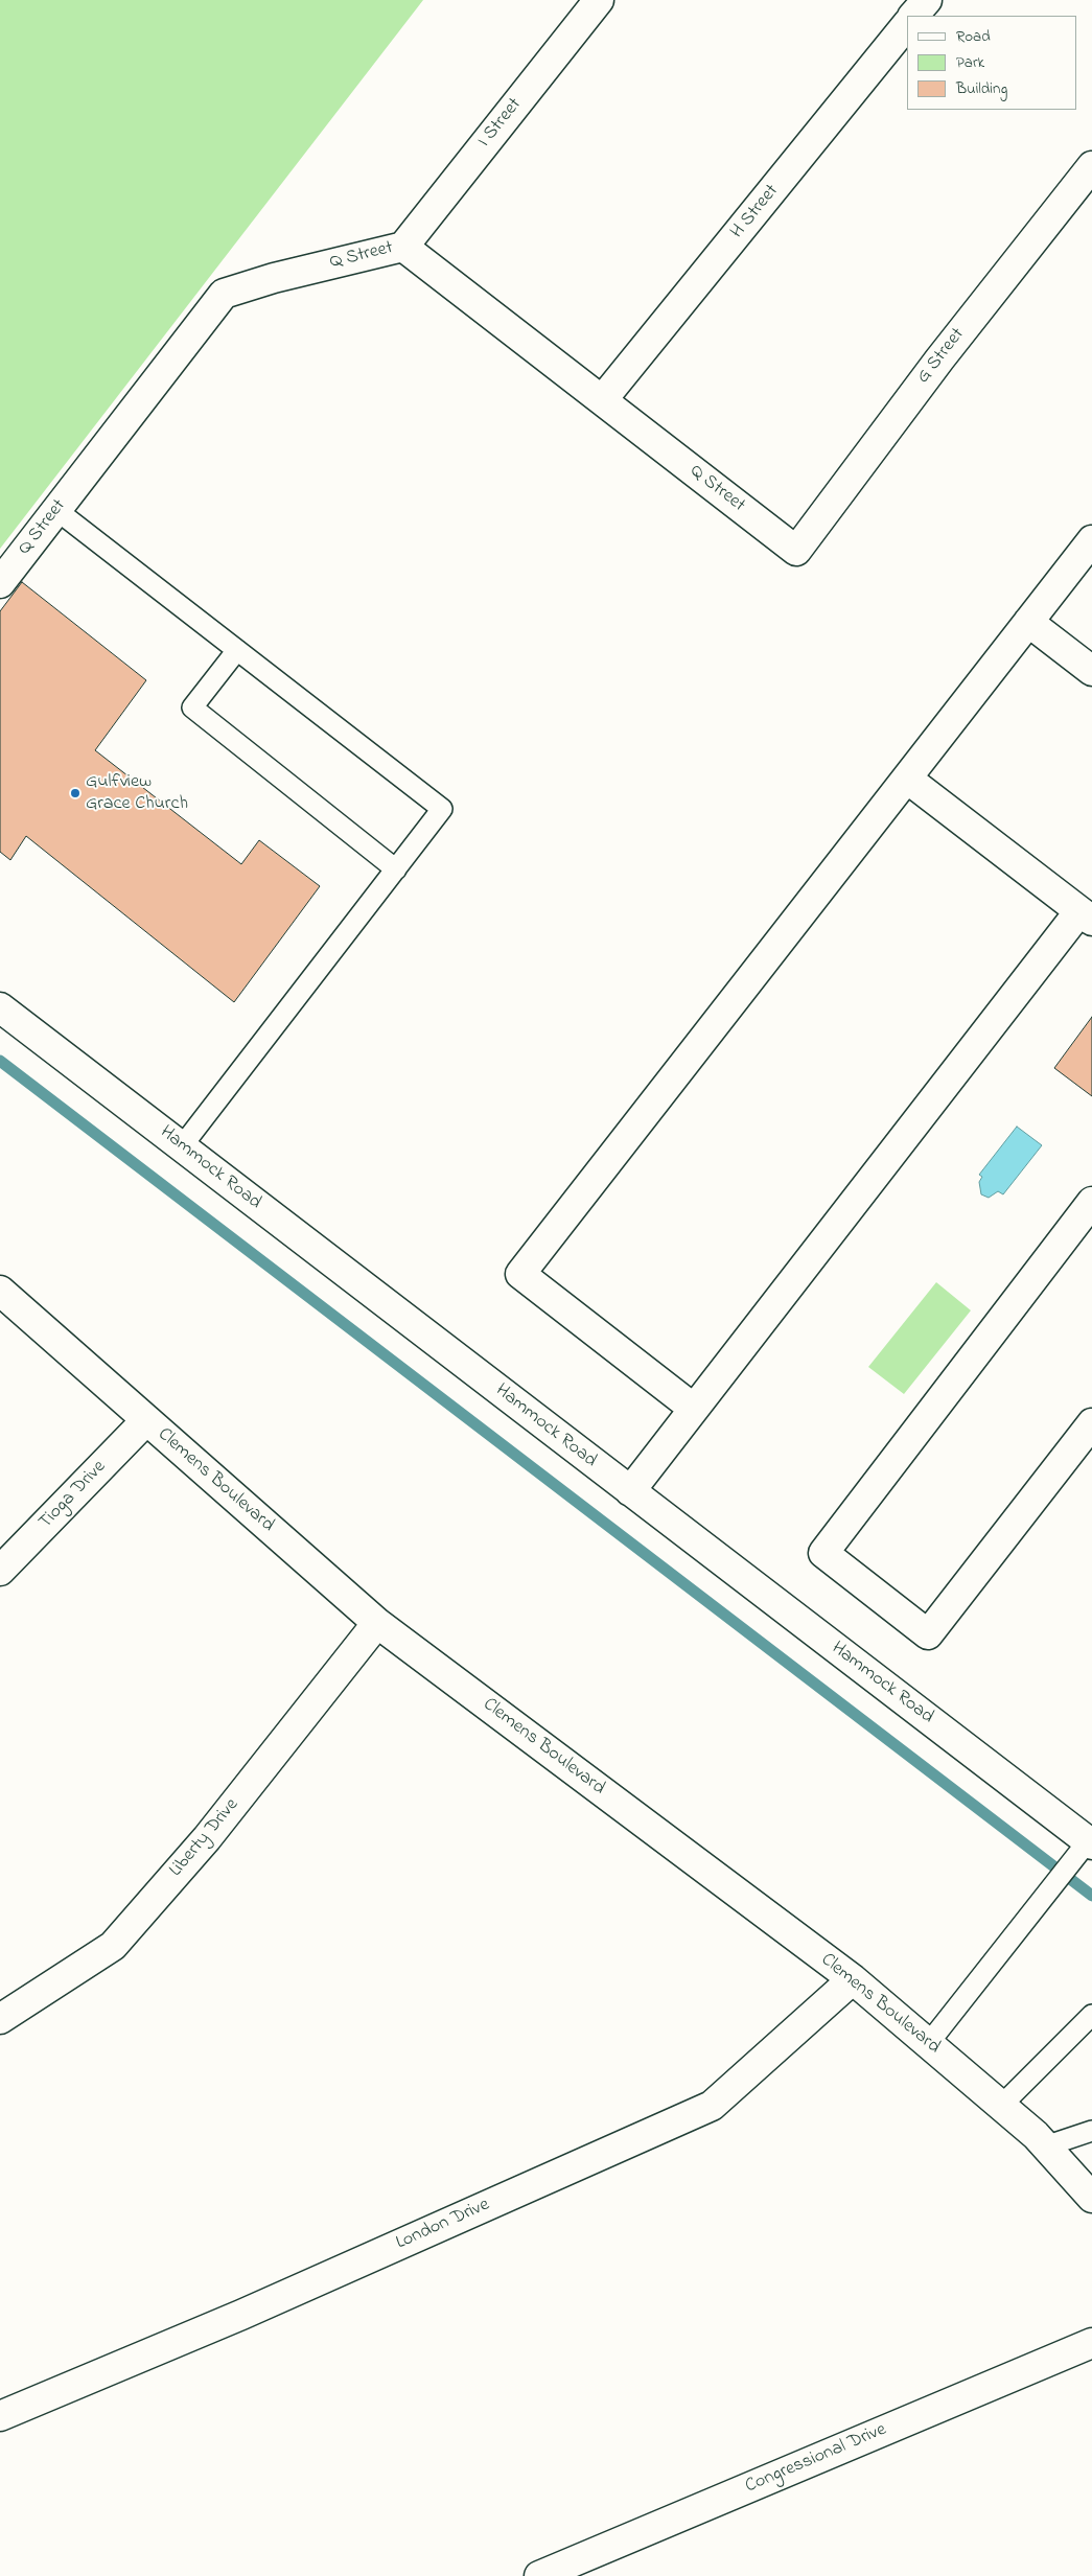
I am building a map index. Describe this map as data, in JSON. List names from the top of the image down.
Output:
{
  "streets": {
    "street": [
      "I Street",
      "H Street",
      "Q Street",
      "G Street",
      "Hammock Road",
      "Clemens Boulevard",
      "Tioga Drive",
      "Liberty Drive",
      "London Drive",
      "Congressional Drive"
    ]
  },
  "crossings": [
    ["I Street", "Q Street"],
    ["H Street", "Q Street"],
    ["Q Street", "G Street"],
    ["Clemens Boulevard", "Tioga Drive"],
    ["Clemens Boulevard", "Liberty Drive"],
    ["Clemens Boulevard", "London Drive"]
  ],
  "places": ["Gulfview Grace Church"],
  "legend": ["Road", "Park", "Building"]
}
